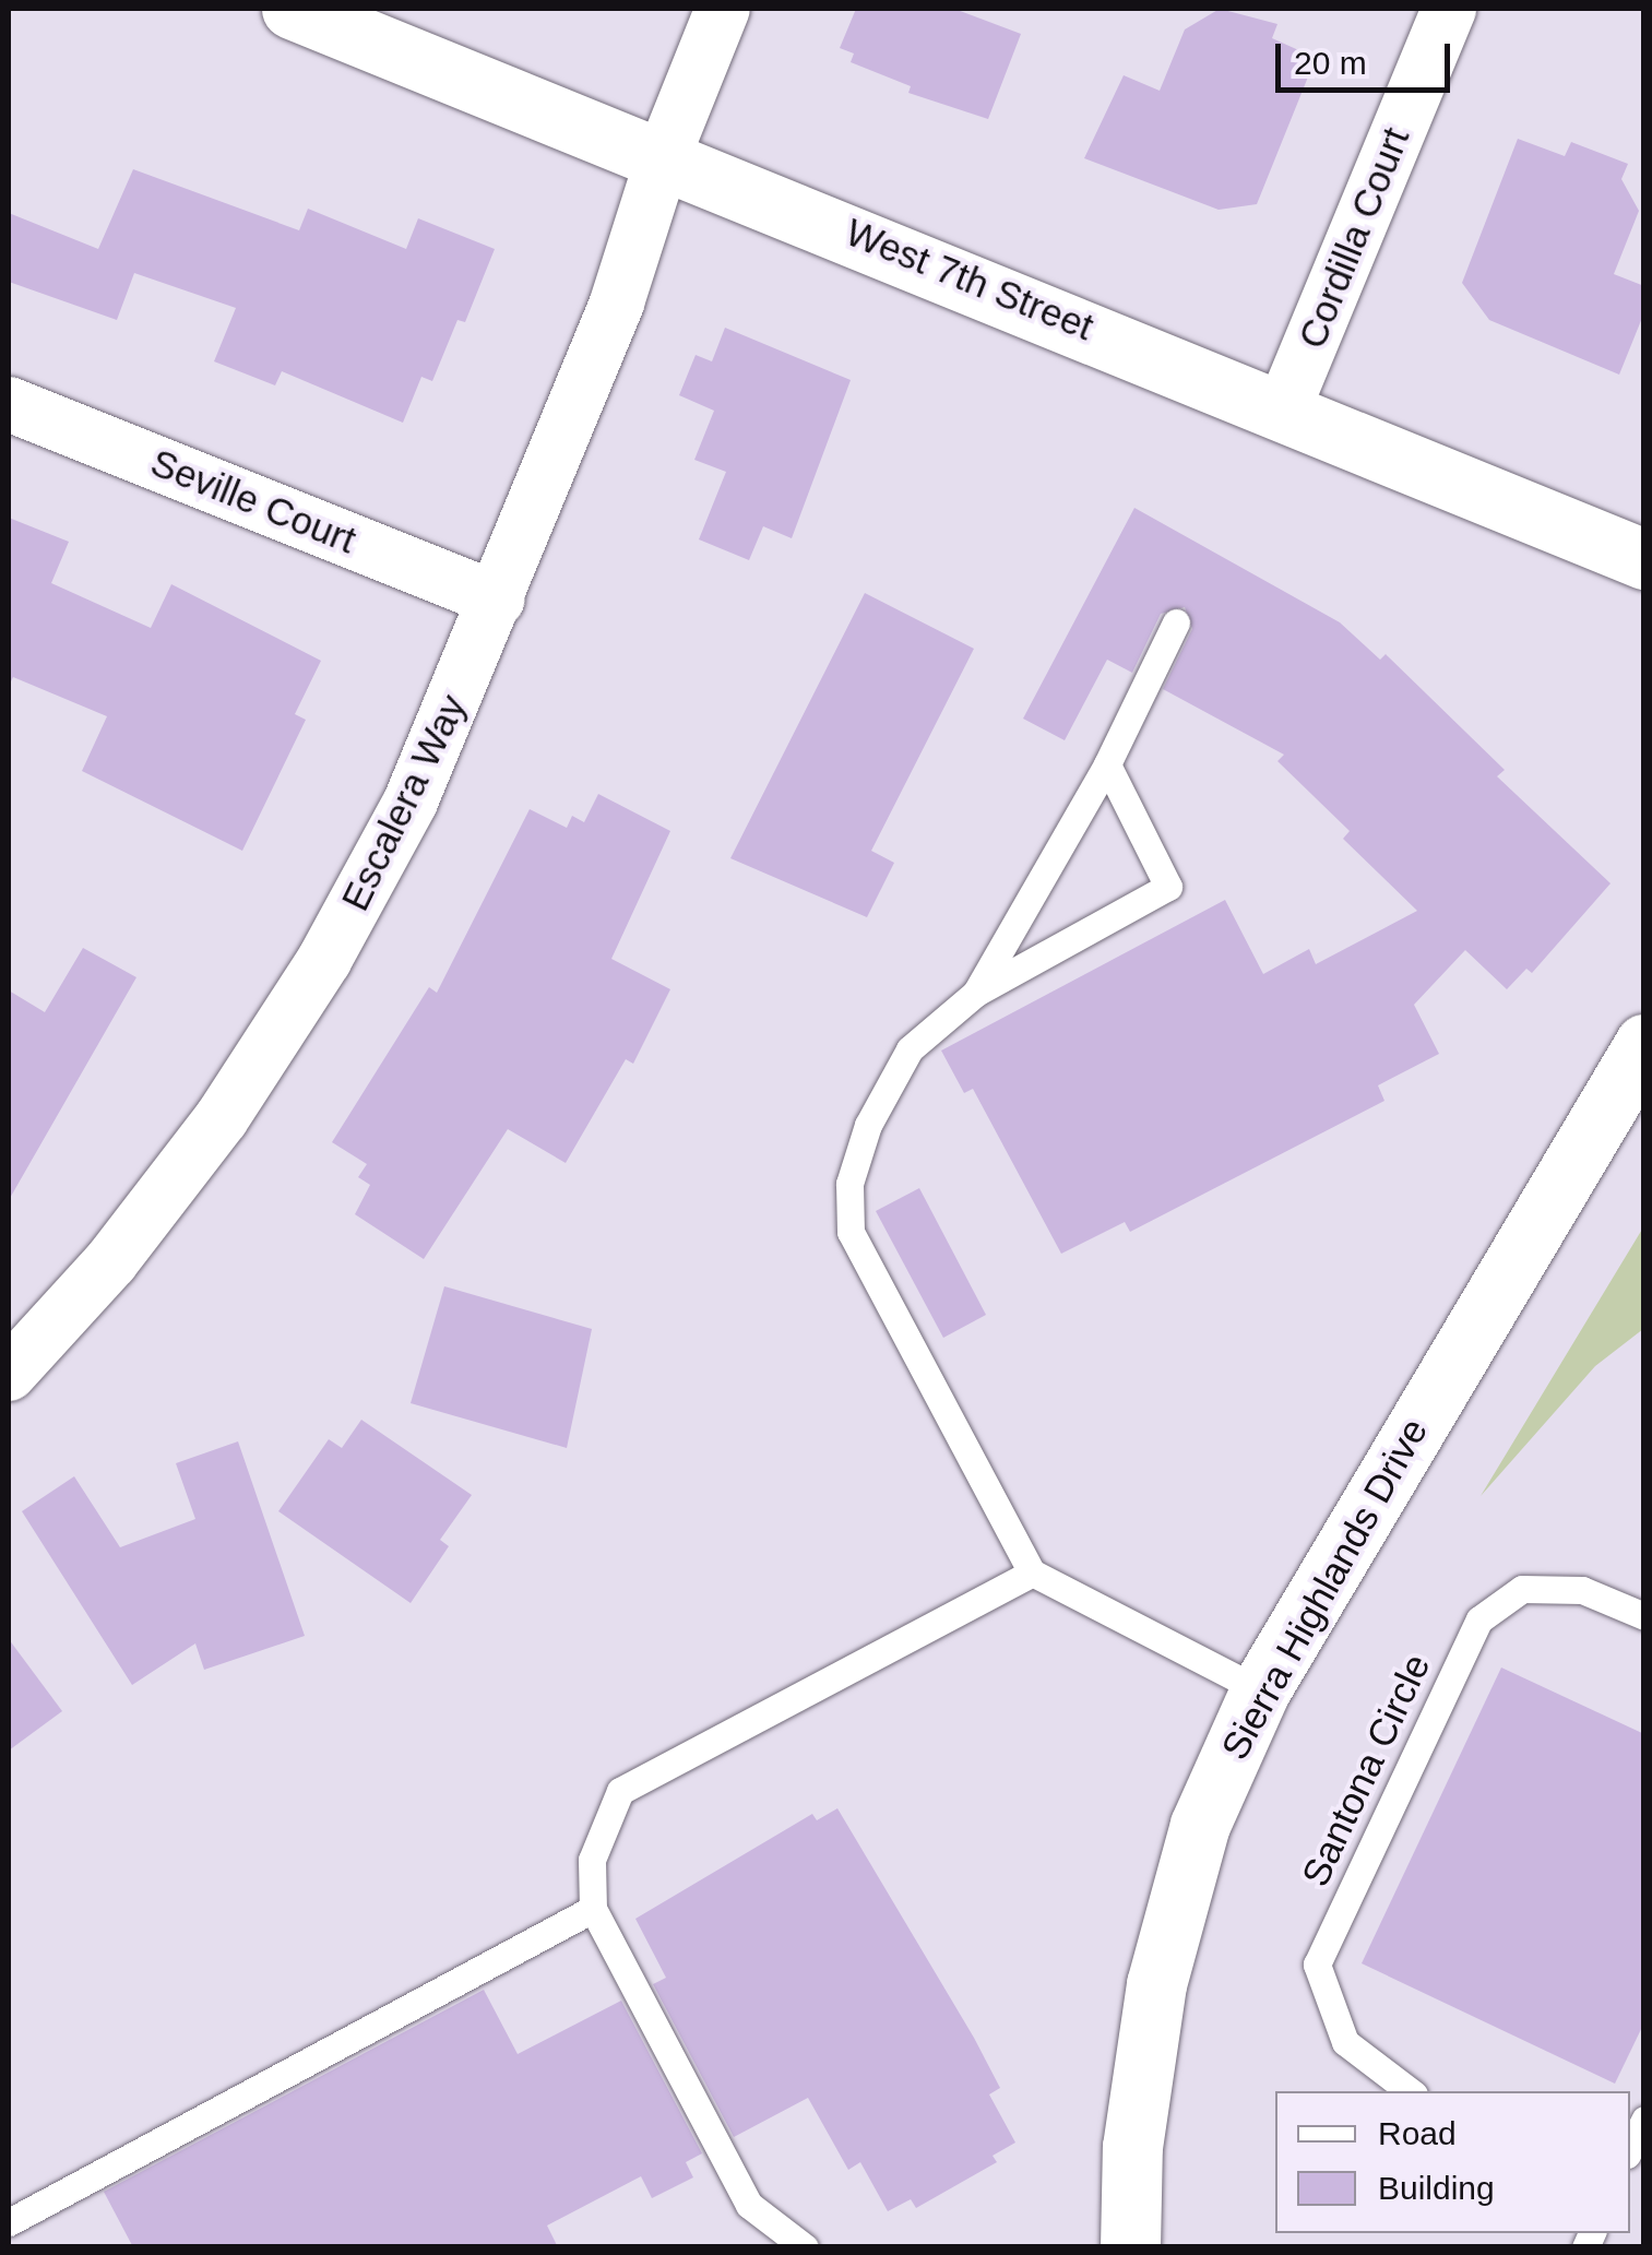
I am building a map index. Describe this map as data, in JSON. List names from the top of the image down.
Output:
{
  "streets": {
    "main road": ["West 7th Street", "Sierra Highlands Drive"],
    "street": ["Cordilla Court", "Seville Court", "Escalera Way"],
    "lane": ["Santona Circle"]
  },
  "crossings": [
    ["Cordilla Court", "West 7th Street"],
    ["West 7th Street", "Escalera Way"],
    ["Seville Court", "Escalera Way"]
  ],
  "legend": ["Road", "Building"],
  "scale_bar": "20 m"
}
